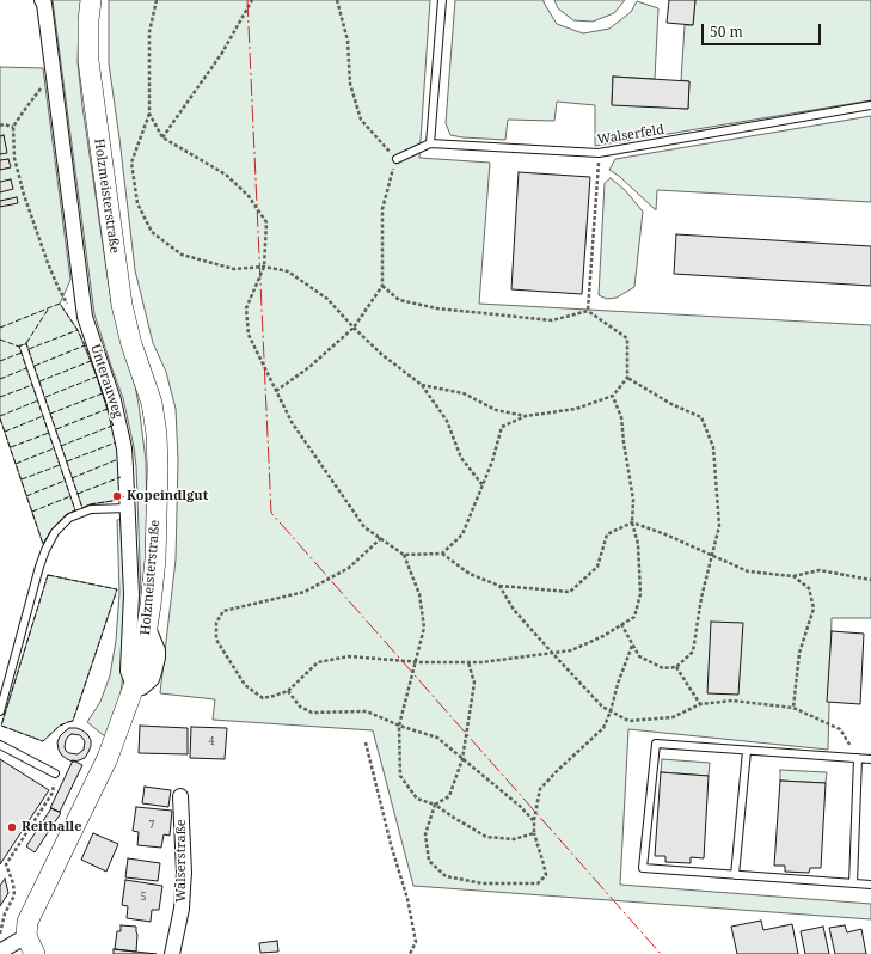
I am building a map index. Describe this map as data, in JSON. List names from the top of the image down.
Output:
{
  "streets": {
    "street": ["Holzmeisterstraße", "Unterauweg", "Walserstraße"],
    "lane": ["Walserfeld"]
  },
  "crossings": [
    ["Holzmeisterstraße", "Unterauweg"]
  ],
  "places": ["Kopeindlgut", "Reithalle"],
  "house_numbers": ["4", "7", "5"],
  "scale_bar": "50 m"
}
